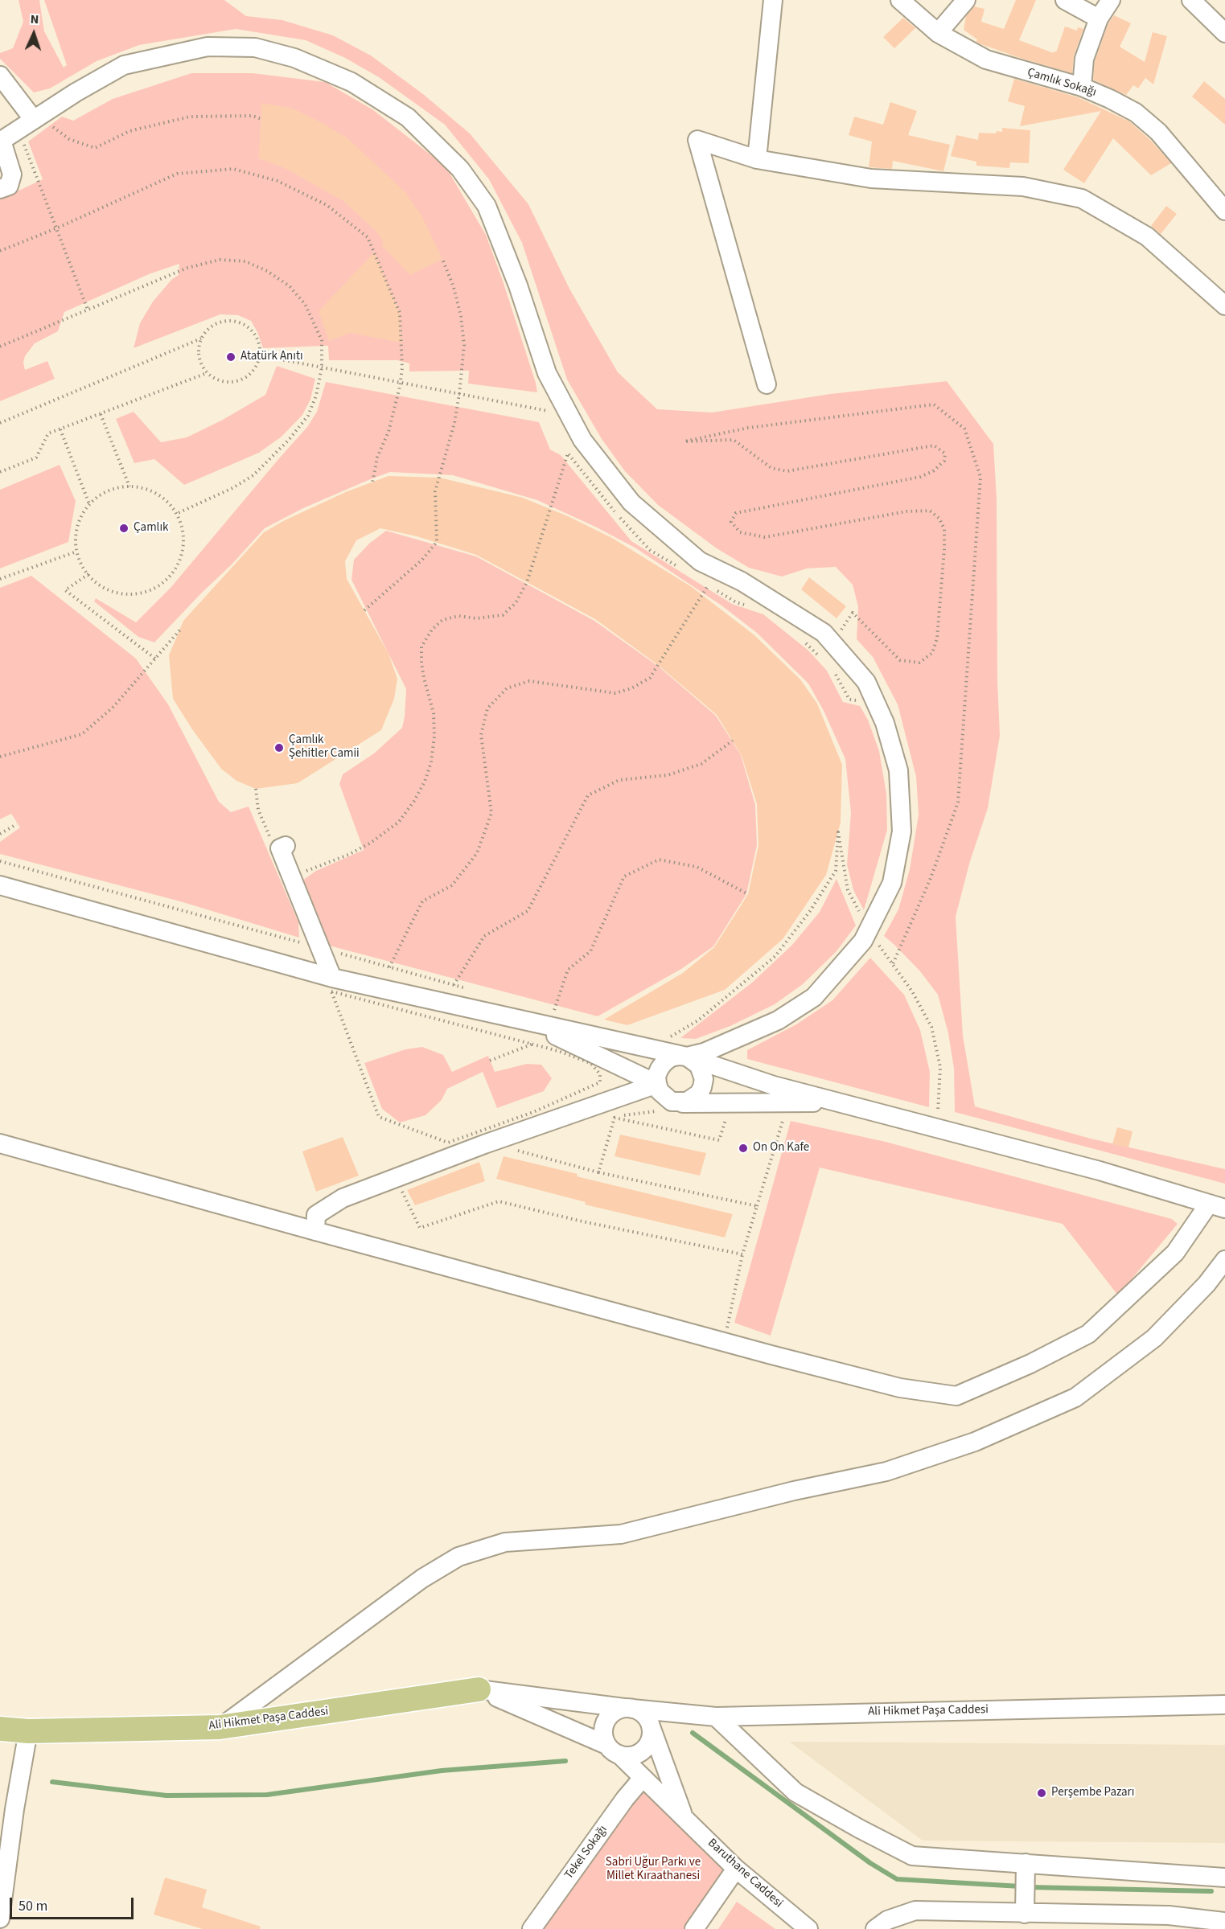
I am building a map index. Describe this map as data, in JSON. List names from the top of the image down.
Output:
{
  "streets": {
    "main road": ["Ali Hikmet Paşa Caddesi"],
    "street": ["Çamlık Sokağı", "Tekel Sokağı", "Baruthane Caddesi"]
  },
  "crossings": [
    ["Ali Hikmet Paşa Caddesi", "Baruthane Caddesi"],
    ["Tekel Sokağı", "Baruthane Caddesi"]
  ],
  "parks": ["Sabri Uğur Parkı ve Millet Kıraathanesi"],
  "places": [
    "Atatürk Anıtı",
    "Çamlık",
    "Çamlık Şehitler Camii",
    "On On Kafe",
    "Perşembe Pazarı"
  ],
  "scale_bar": "50 m",
  "north": "top"
}
